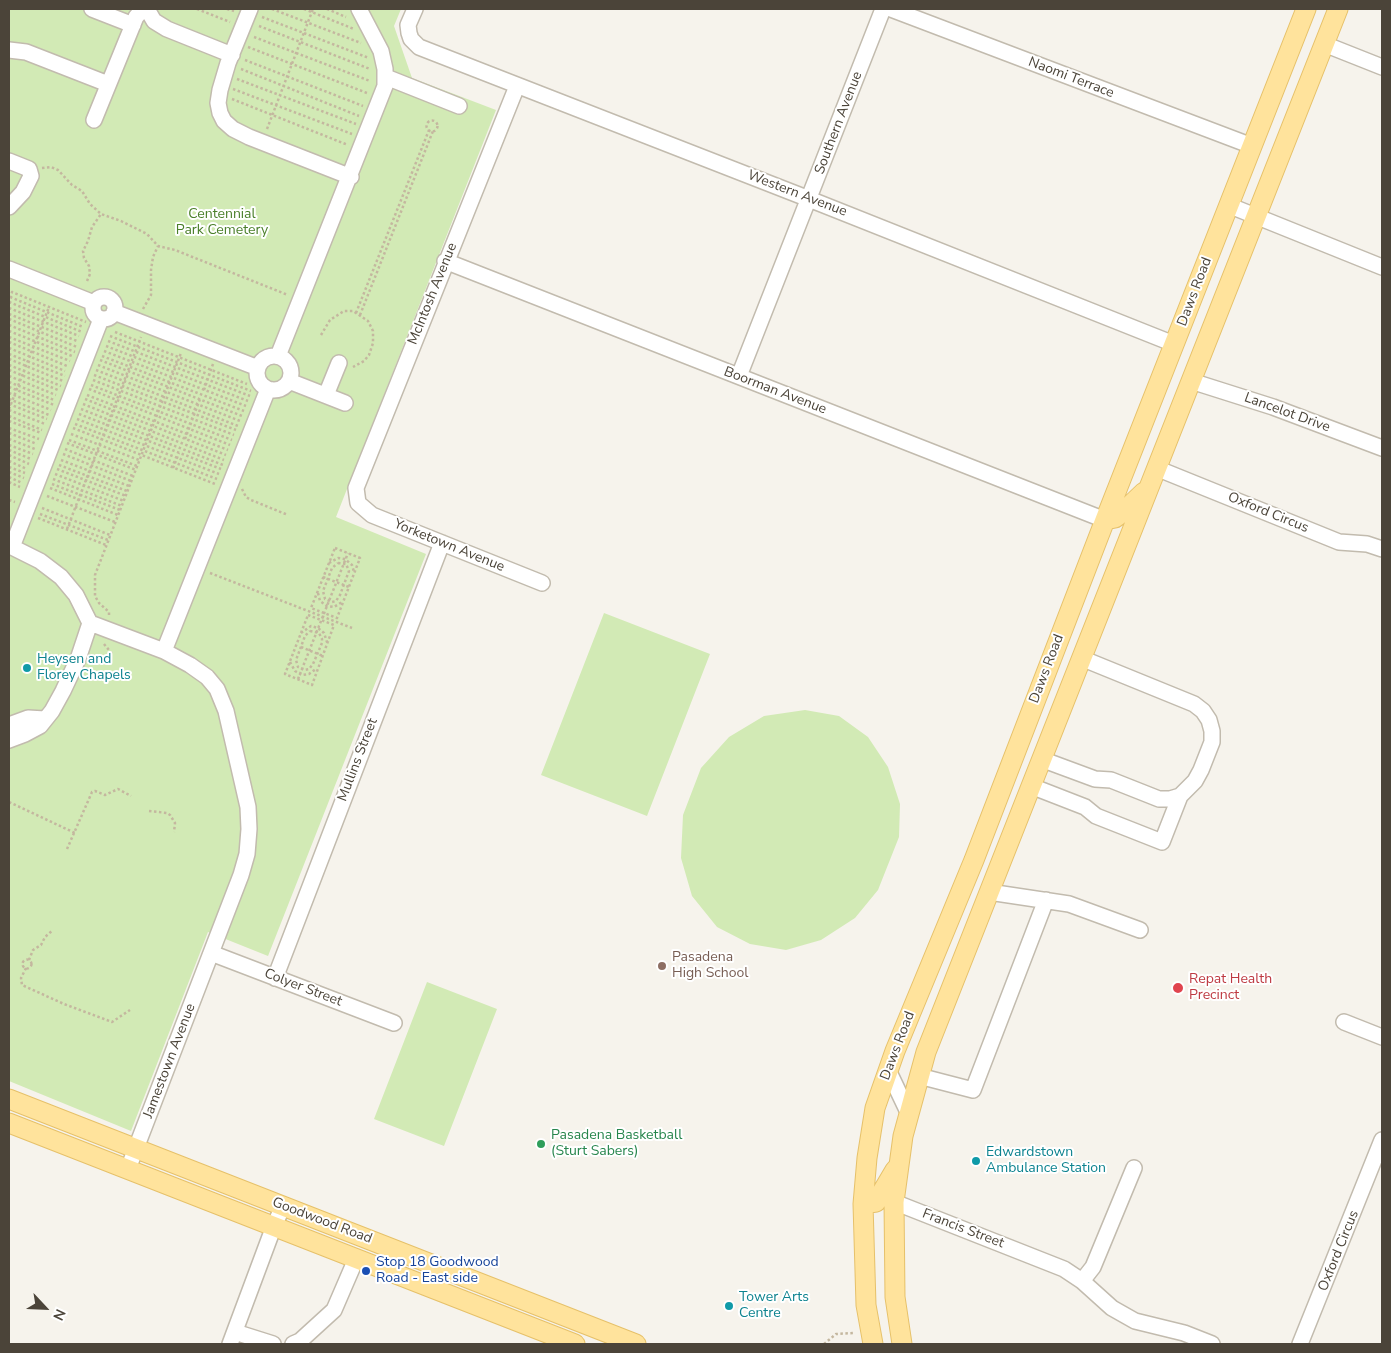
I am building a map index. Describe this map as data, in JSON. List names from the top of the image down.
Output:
{
  "streets": {
    "main road": ["Daws Road", "Goodwood Road"],
    "street": [
      "Naomi Terrace",
      "Southern Avenue",
      "Western Avenue",
      "McIntosh Avenue",
      "Boorman Avenue",
      "Lancelot Drive",
      "Oxford Circus",
      "Yorketown Avenue",
      "Mullins Street",
      "Colyer Street",
      "Jamestown Avenue",
      "Francis Street"
    ]
  },
  "crossings": [
    ["Naomi Terrace", "Daws Road"],
    ["Southern Avenue", "Western Avenue"],
    ["Southern Avenue", "Boorman Avenue"],
    ["Western Avenue", "Daws Road"],
    ["Western Avenue", "McIntosh Avenue"],
    ["Daws Road", "Boorman Avenue"],
    ["Daws Road", "Lancelot Drive"],
    ["Daws Road", "Oxford Circus"],
    ["Daws Road", "Francis Street"],
    ["McIntosh Avenue", "Boorman Avenue"],
    ["McIntosh Avenue", "Yorketown Avenue"],
    ["Yorketown Avenue", "Mullins Street"],
    ["Mullins Street", "Colyer Street"],
    ["Colyer Street", "Jamestown Avenue"],
    ["Jamestown Avenue", "Goodwood Road"]
  ],
  "parks": ["Centennial Park Cemetery"],
  "places": [
    "Heysen and Florey Chapels",
    "Pasadena High School",
    "Repat Health Precinct",
    "Pasadena Basketball (Sturt Sabers)",
    "Edwardstown Ambulance Station",
    "Stop 18 Goodwood Road - East side",
    "Tower Arts Centre"
  ],
  "north": "bottom right"
}
